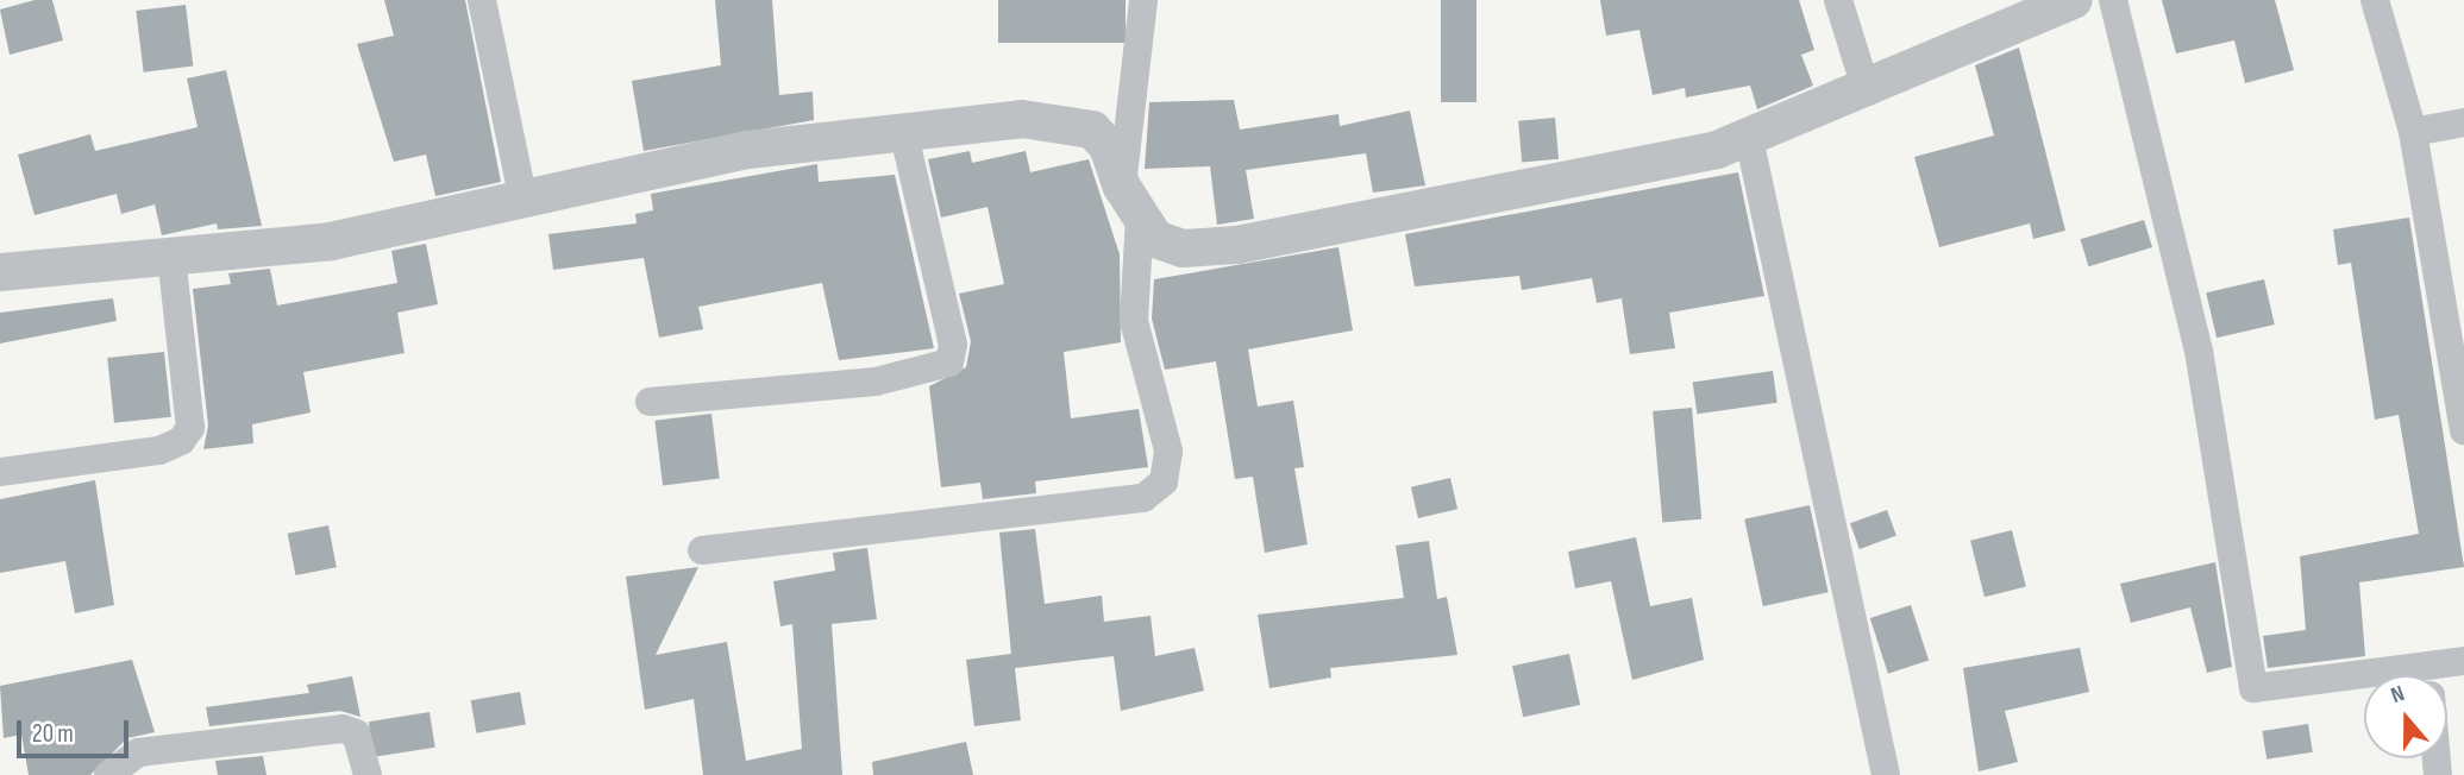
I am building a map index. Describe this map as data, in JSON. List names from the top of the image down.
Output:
{
  "scale_bar": "20 m",
  "north": "top"
}
